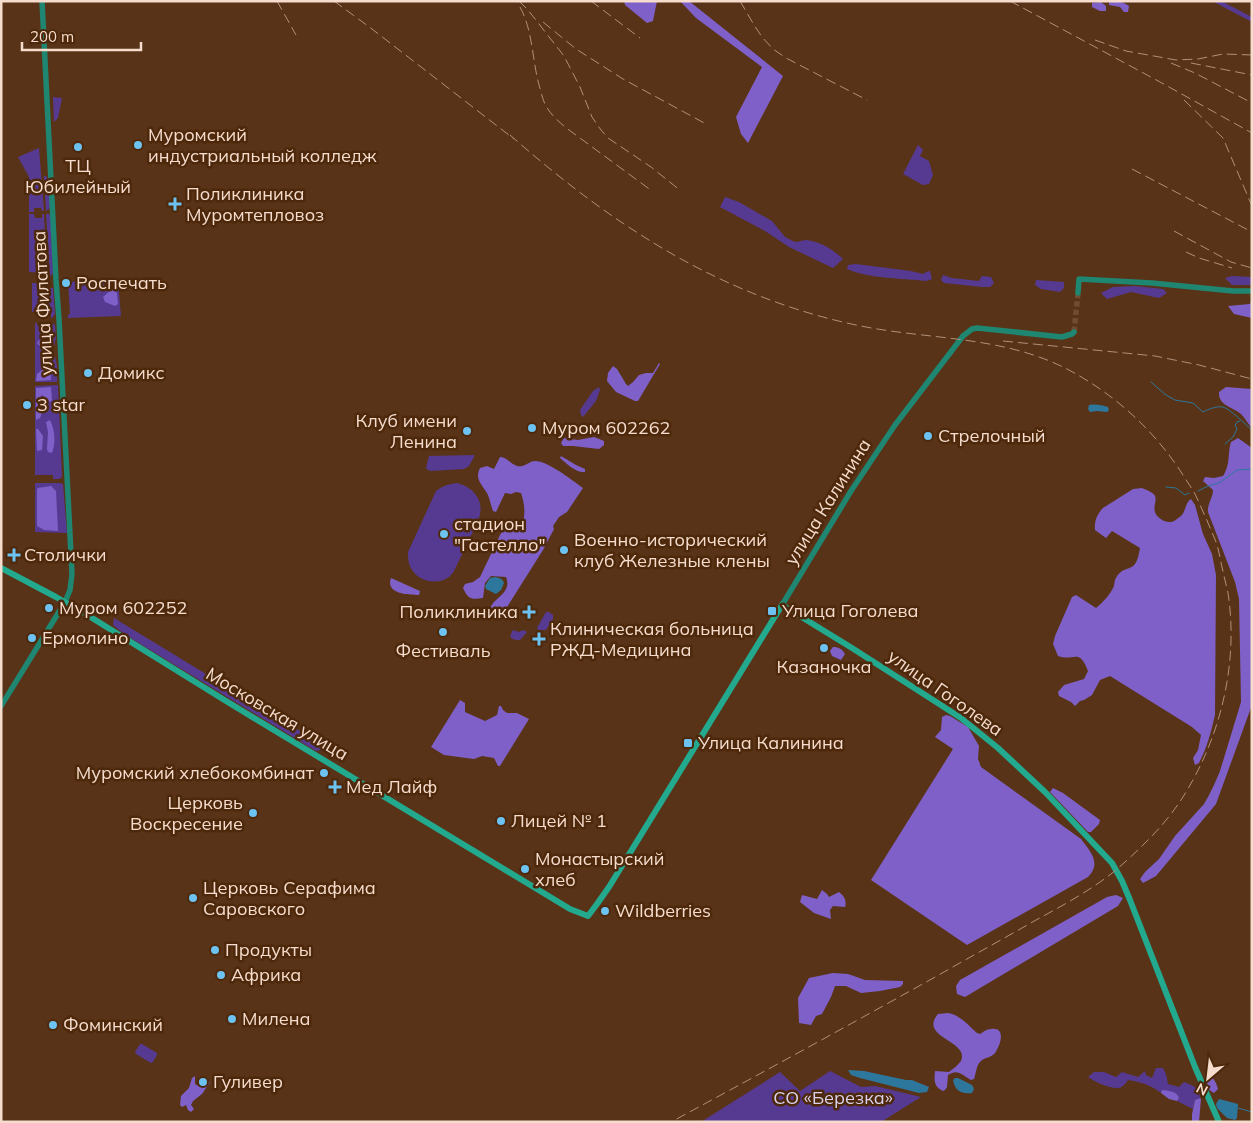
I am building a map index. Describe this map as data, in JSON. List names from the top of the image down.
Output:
{
  "streets": {
    "main road": ["улица Калинина", "улица Гоголева", "Московская улица"],
    "street": ["улица Филатова"]
  },
  "crossings": [
    ["улица Филатова", "Московская улица"],
    ["улица Калинина", "улица Гоголева"],
    ["улица Калинина", "Московская улица"]
  ],
  "parks": ["СО «Березка»"],
  "places": {
    "other": [
      "Муромский индустриальный колледж",
      "ТЦ Юбилейный",
      "Роспечать",
      "Домикс",
      "3 star",
      "Муром 602262",
      "Клуб имени Ленина",
      "Стрелочный",
      "стадион \"Гастелло\"",
      "Военно-исторический клуб Железные клены",
      "Муром 602252",
      "Фестиваль",
      "Ермолино",
      "Казаночка",
      "Муромский хлебокомбинат",
      "Церковь Воскресение",
      "Лицей № 1",
      "Монастырский хлеб",
      "Церковь Серафима Саровского",
      "Wildberries",
      "Продукты",
      "Африка",
      "Милена",
      "Фоминский",
      "Гуливер"
    ],
    "health": [
      "Поликлиника Муромтепловоз",
      "Столички",
      "Поликлиника",
      "Клиническая больница РЖД-Медицина",
      "Мед Лайф"
    ],
    "transit": ["Улица Гоголева", "Улица Калинина"]
  },
  "scale_bar": "200 m",
  "north": "bottom left"
}
